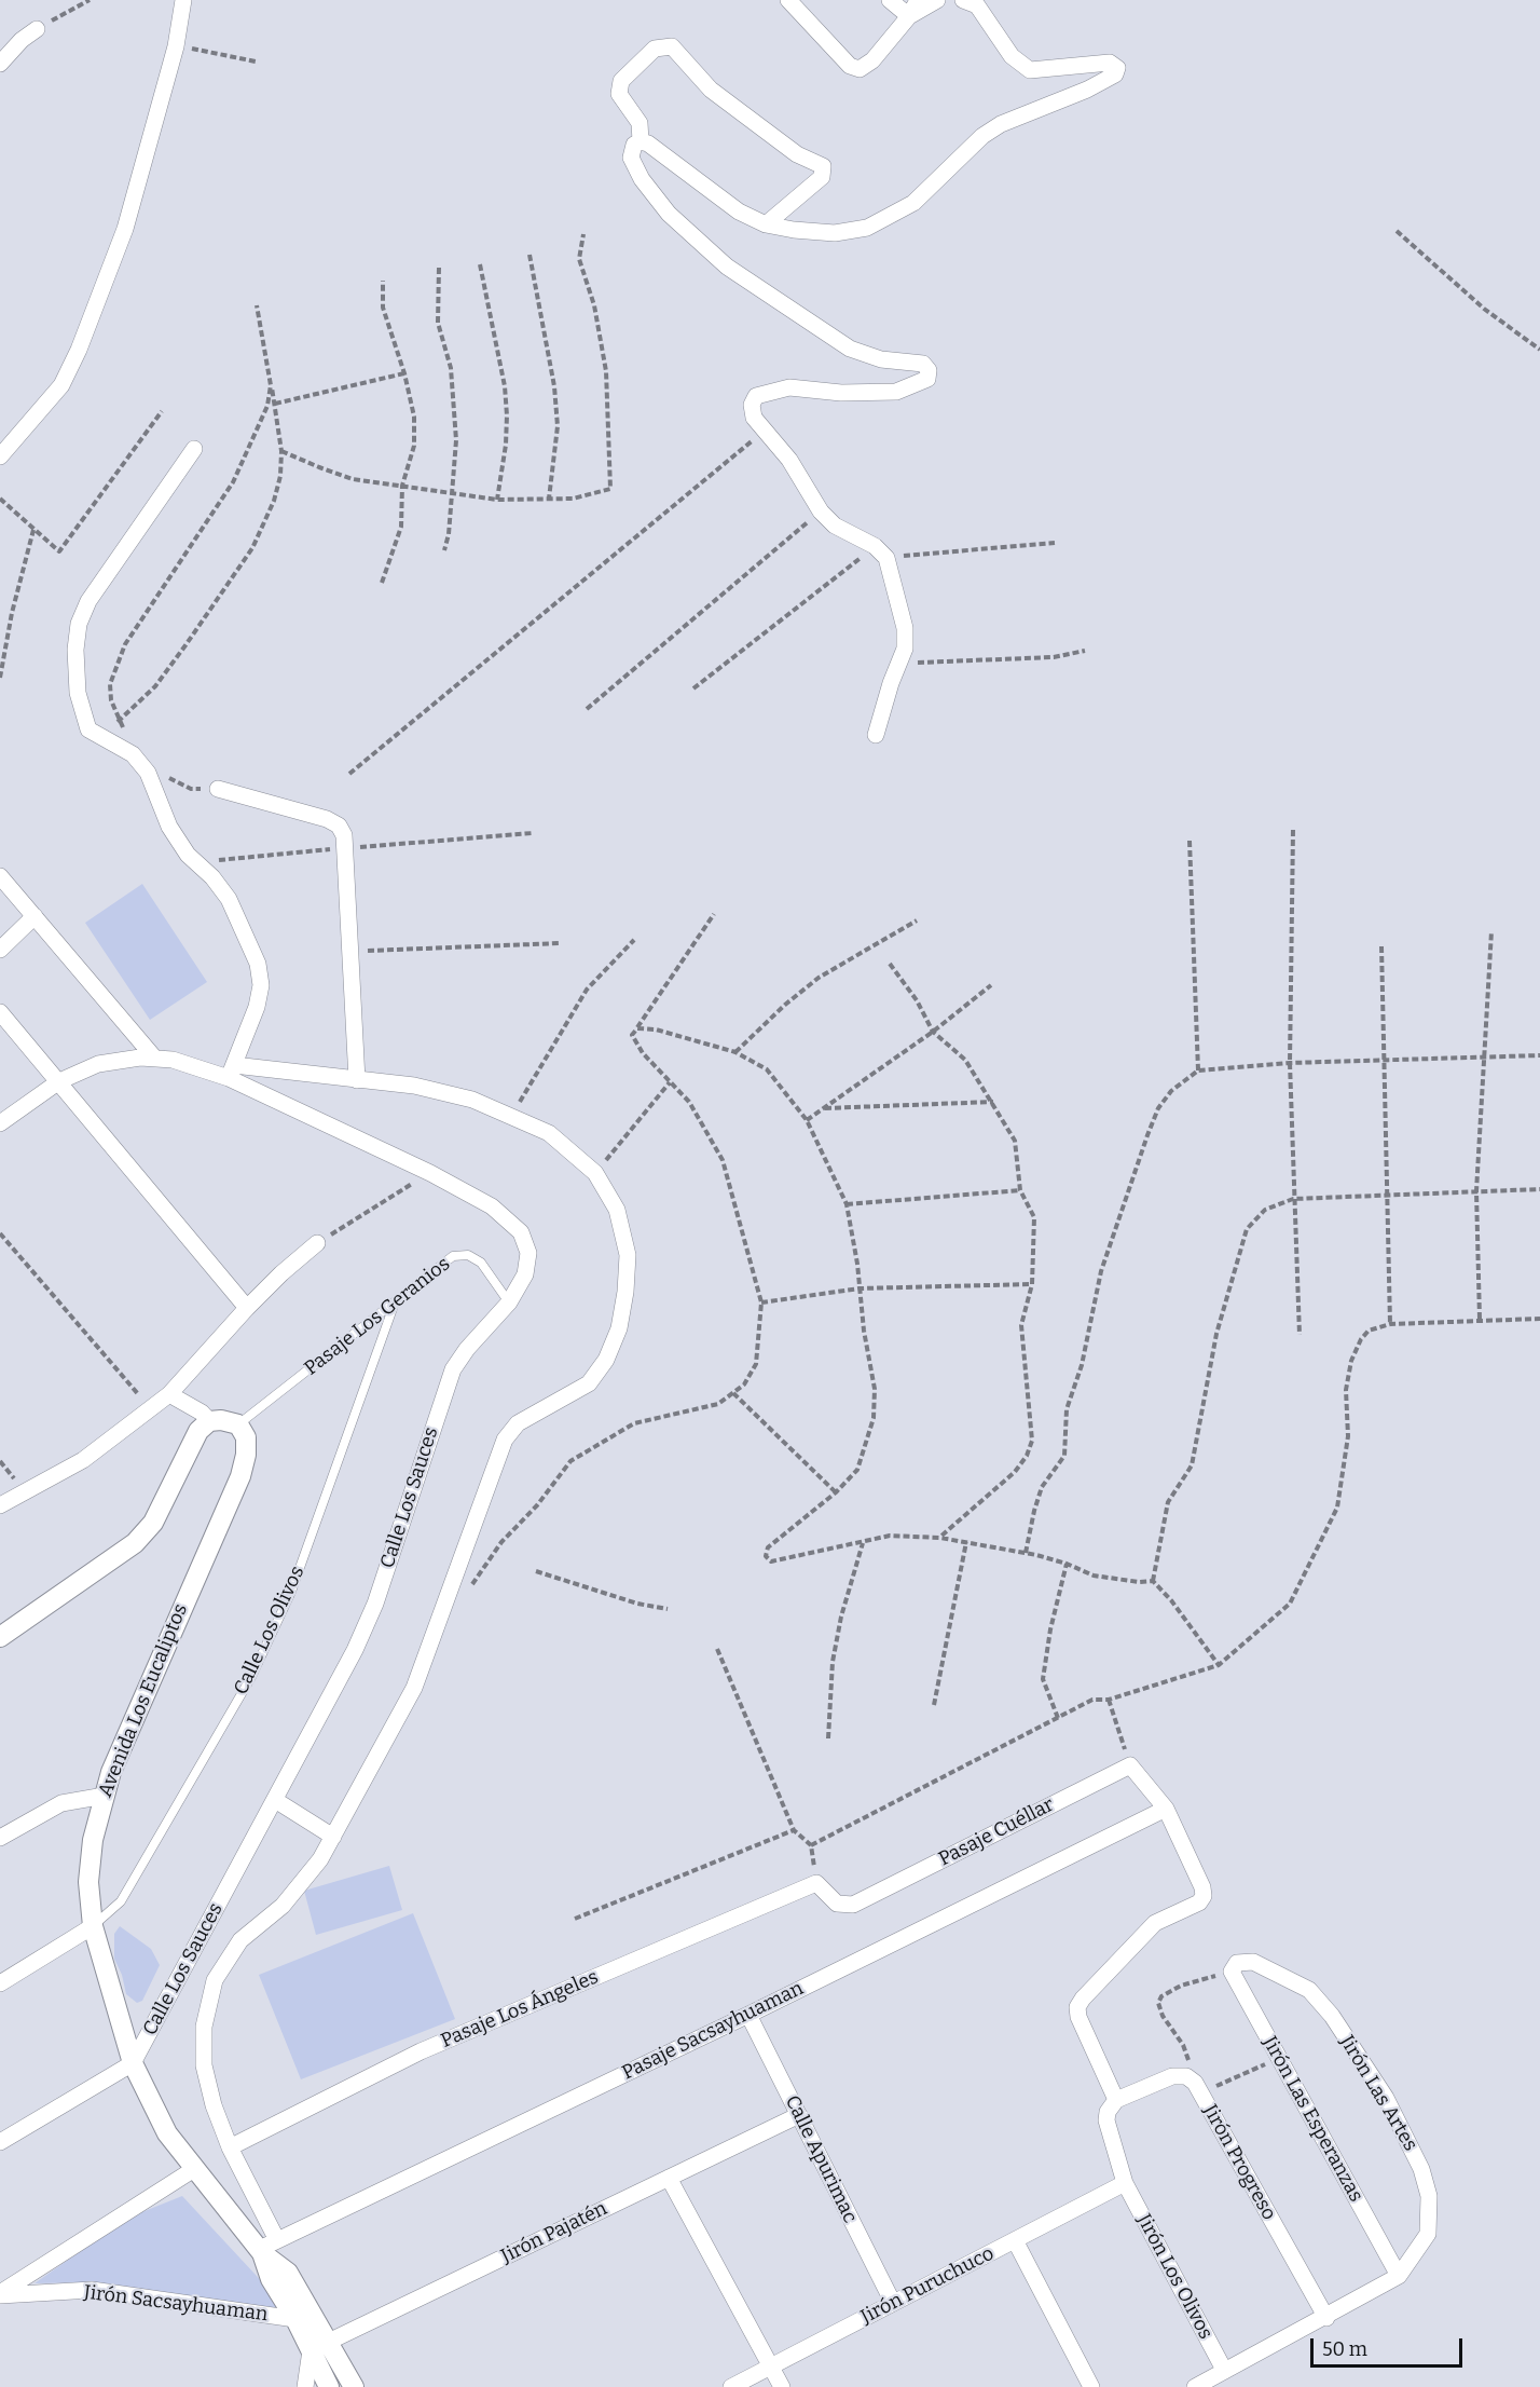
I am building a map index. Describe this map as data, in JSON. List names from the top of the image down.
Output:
{
  "streets": {
    "street": [
      "Calle Los Sauces",
      "Avenida Los Eucaliptos",
      "Pasaje Cuéllar",
      "Pasaje Los Ángeles",
      "Pasaje Sacsayhuaman",
      "Jirón Las Artes",
      "Jirón Las Esperanzas",
      "Calle Apurimac",
      "Jirón Progreso",
      "Jirón Pajatén",
      "Jirón Los Olivos",
      "Jirón Puruchuco",
      "Jirón Sacsayhuaman"
    ],
    "lane": ["Pasaje Los Geranios", "Calle Los Olivos"]
  },
  "crossings": [
    ["Pasaje Los Geranios", "Calle Los Sauces"],
    ["Pasaje Los Geranios", "Calle Los Olivos"],
    ["Pasaje Los Geranios", "Avenida Los Eucaliptos"],
    ["Calle Los Sauces", "Avenida Los Eucaliptos"],
    ["Calle Los Olivos", "Avenida Los Eucaliptos"],
    ["Avenida Los Eucaliptos", "Pasaje Sacsayhuaman"],
    ["Avenida Los Eucaliptos", "Jirón Sacsayhuaman"],
    ["Pasaje Cuéllar", "Pasaje Los Ángeles"],
    ["Pasaje Sacsayhuaman", "Calle Apurimac"],
    ["Jirón Las Artes", "Jirón Las Esperanzas"],
    ["Calle Apurimac", "Jirón Pajatén"],
    ["Calle Apurimac", "Jirón Puruchuco"],
    ["Jirón Progreso", "Jirón Los Olivos"],
    ["Jirón Los Olivos", "Jirón Puruchuco"]
  ],
  "scale_bar": "50 m"
}
